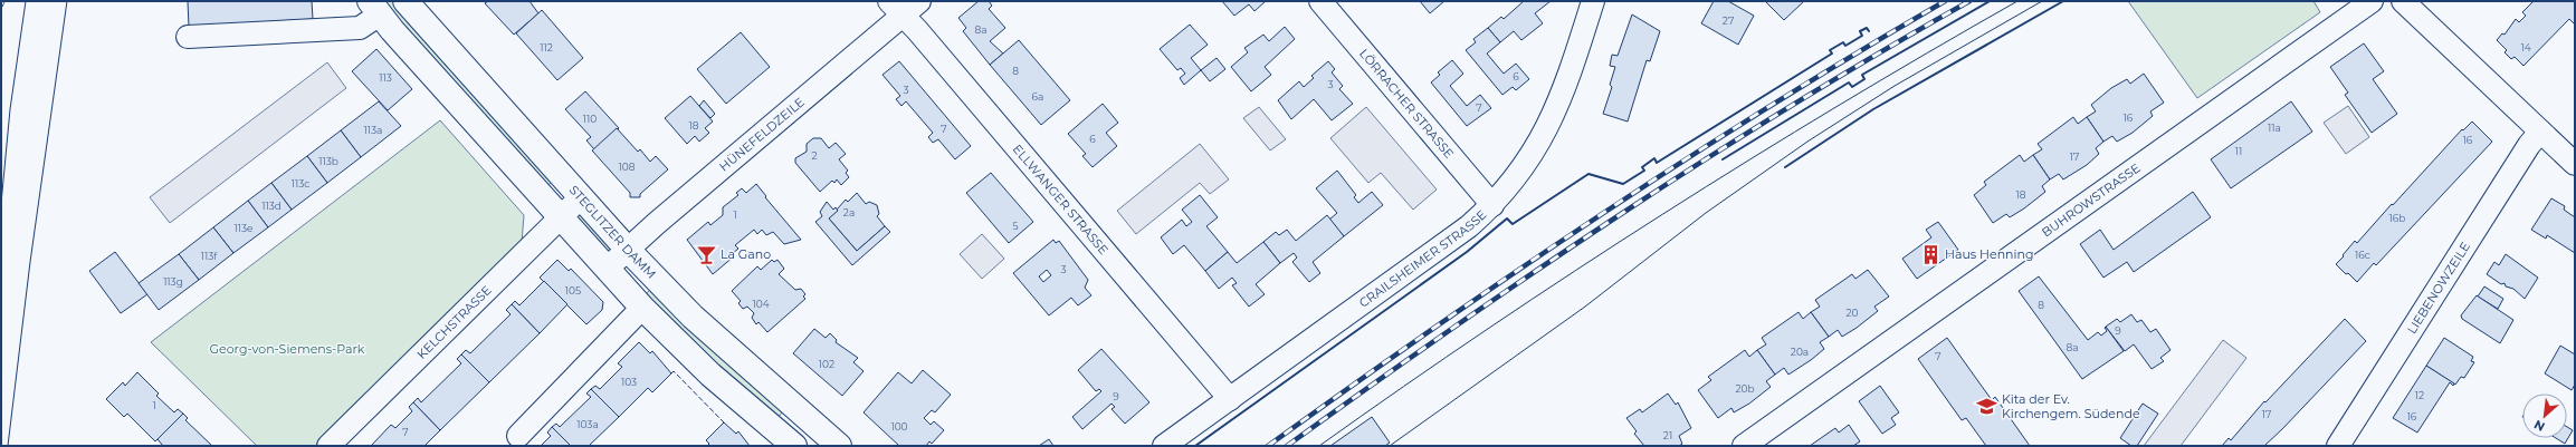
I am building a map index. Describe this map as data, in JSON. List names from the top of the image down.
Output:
{
  "streets": {
    "main road": ["STEGLITZER DAMM"],
    "street": [
      "LÖRRACHER STRASSE",
      "HÜNEFELDZEILE",
      "ELLWANGER STRASSE",
      "BUHROWSTRASSE",
      "CRAILSHEIMER STRASSE",
      "LIEBENOWZEILE",
      "KELCHSTRASSE"
    ]
  },
  "crossings": [
    ["LÖRRACHER STRASSE", "CRAILSHEIMER STRASSE"],
    ["HÜNEFELDZEILE", "ELLWANGER STRASSE"],
    ["HÜNEFELDZEILE", "STEGLITZER DAMM"],
    ["ELLWANGER STRASSE", "CRAILSHEIMER STRASSE"],
    ["STEGLITZER DAMM", "KELCHSTRASSE"]
  ],
  "parks": ["Georg-von-Siemens-Park"],
  "places": {
    "bar": ["La Gano"],
    "building": ["Haus Henning"],
    "school or university": ["Kita der Ev. Kirchengem. Südende"]
  },
  "house_numbers": [
    "27",
    "8a",
    "112",
    "14",
    "8",
    "6",
    "113",
    "3",
    "3",
    "6a",
    "7",
    "16",
    "110",
    "18",
    "11a",
    "7",
    "113a",
    "6",
    "16",
    "11",
    "2",
    "17",
    "113b",
    "108",
    "113c",
    "18",
    "113d",
    "2a",
    "1",
    "16b",
    "5",
    "113e",
    "16c",
    "113f",
    "3",
    "113g",
    "105",
    "104",
    "8",
    "20",
    "9",
    "8a",
    "20a",
    "7",
    "102",
    "103",
    "20b",
    "12",
    "9",
    "1",
    "17",
    "16",
    "103a",
    "100",
    "7",
    "21"
  ],
  "north": "bottom left"
}
